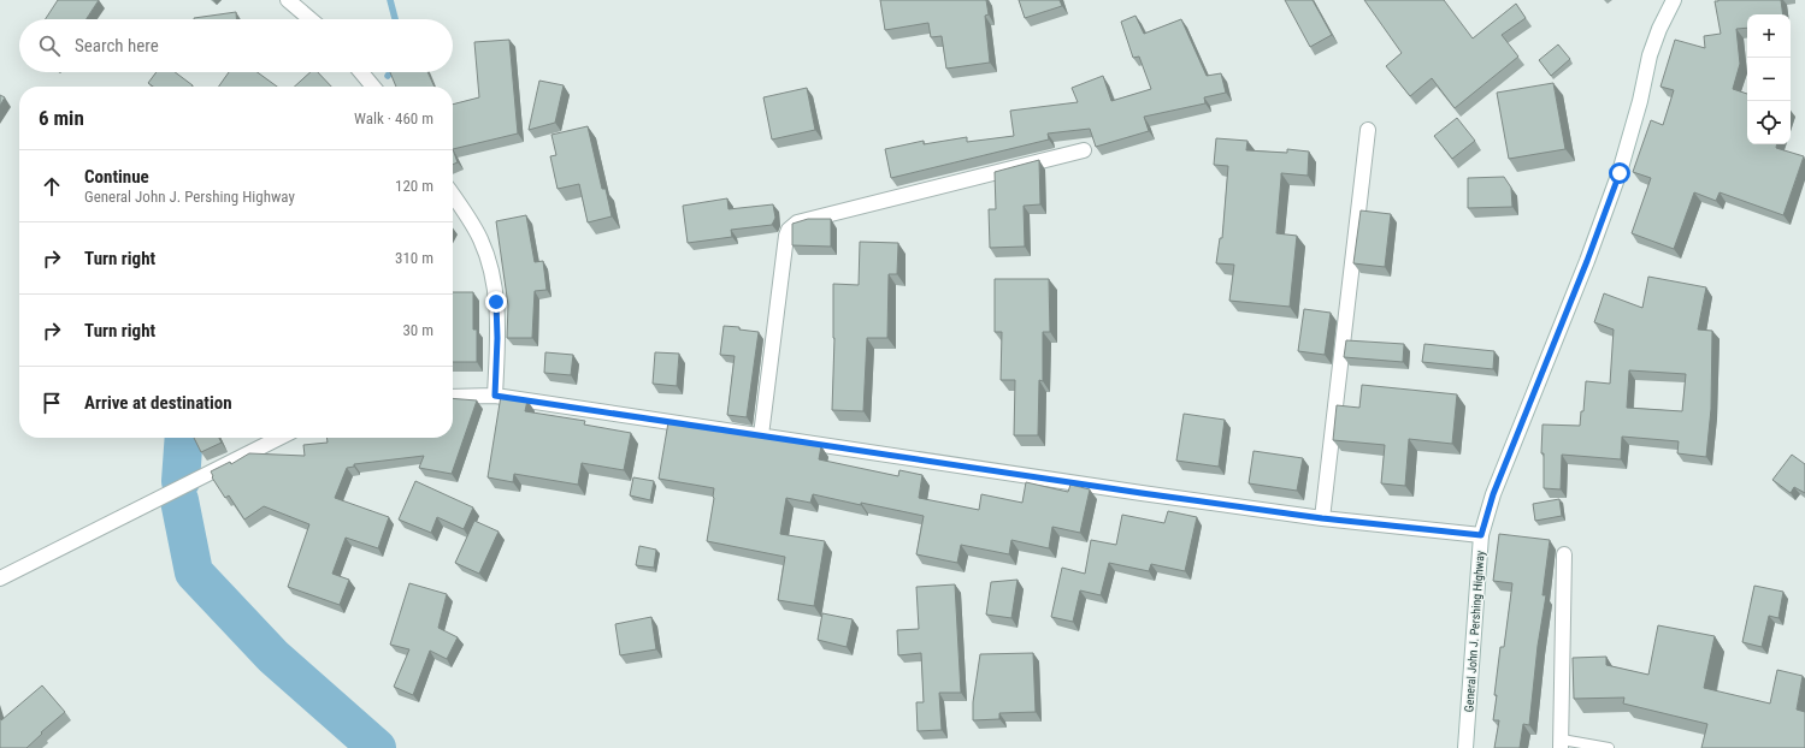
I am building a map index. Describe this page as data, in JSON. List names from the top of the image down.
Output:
{
  "streets": {
    "street": ["General John J. Pershing Highway"]
  },
  "page": {
    "map_buttons": ["+", "−"],
    "search": "Search here",
    "heading": ["6 min", "Walk · 460 m"],
    "list": [
      ["Continue", "General John J. Pershing Highway", "120 m"],
      ["Turn right", "310 m"],
      ["Turn right", "30 m"],
      "Arrive at destination"
    ]
  }
}
